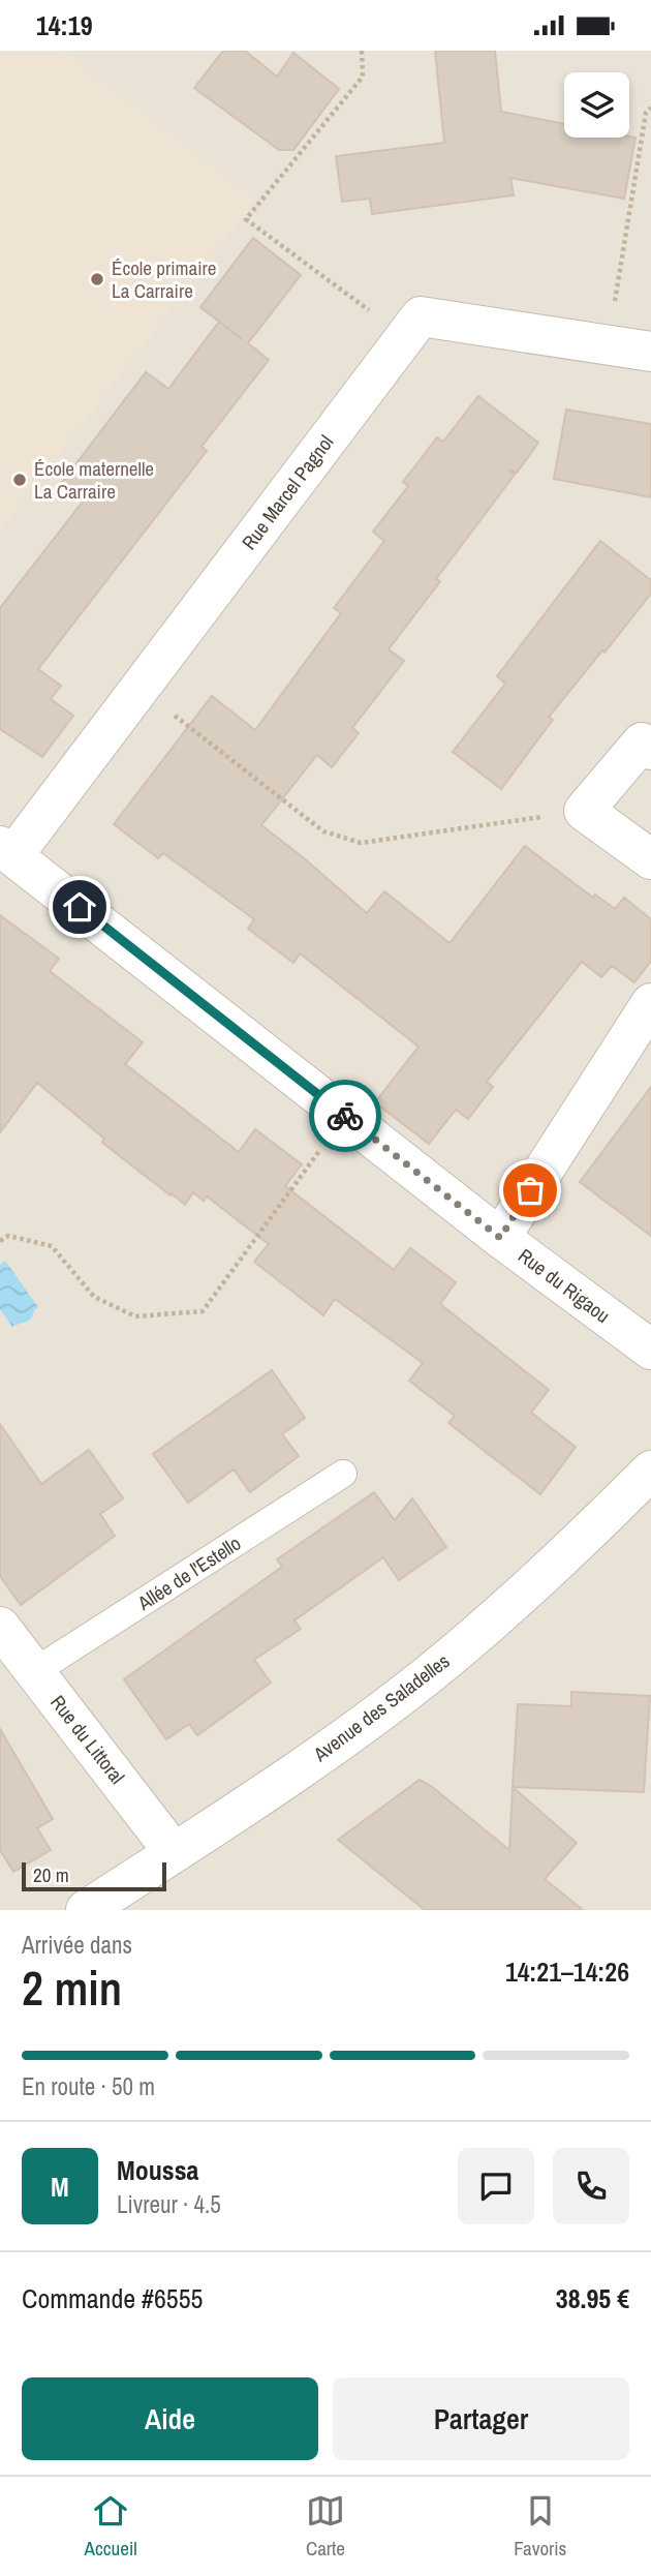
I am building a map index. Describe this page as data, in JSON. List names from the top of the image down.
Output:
{
  "streets": {
    "street": [
      "Rue Marcel Pagnol",
      "Rue du Rigaou",
      "Avenue des Saladelles",
      "Rue du Littoral"
    ],
    "lane": ["Allée de l'Estello"]
  },
  "crossings": [
    ["Rue Marcel Pagnol", "Rue du Rigaou"],
    ["Allée de l'Estello", "Rue du Littoral"],
    ["Avenue des Saladelles", "Rue du Littoral"]
  ],
  "places": ["École primaire La Carraire", "École maternelle La Carraire"],
  "scale_bar": "20 m",
  "page": {
    "status": "14:19",
    "scale": "20 m",
    "heading": ["2 min", "Arrivée dans", "14:21–14:26"],
    "panel": [
      "Moussa",
      "Livreur · 4.5",
      "Commande #6555",
      "38.95 €"
    ],
    "bar": "En route · 50 m",
    "round": "M",
    "buttons": ["Aide", "Partager"],
    "tabs": ["Accueil", "Carte", "Favoris"]
  }
}
